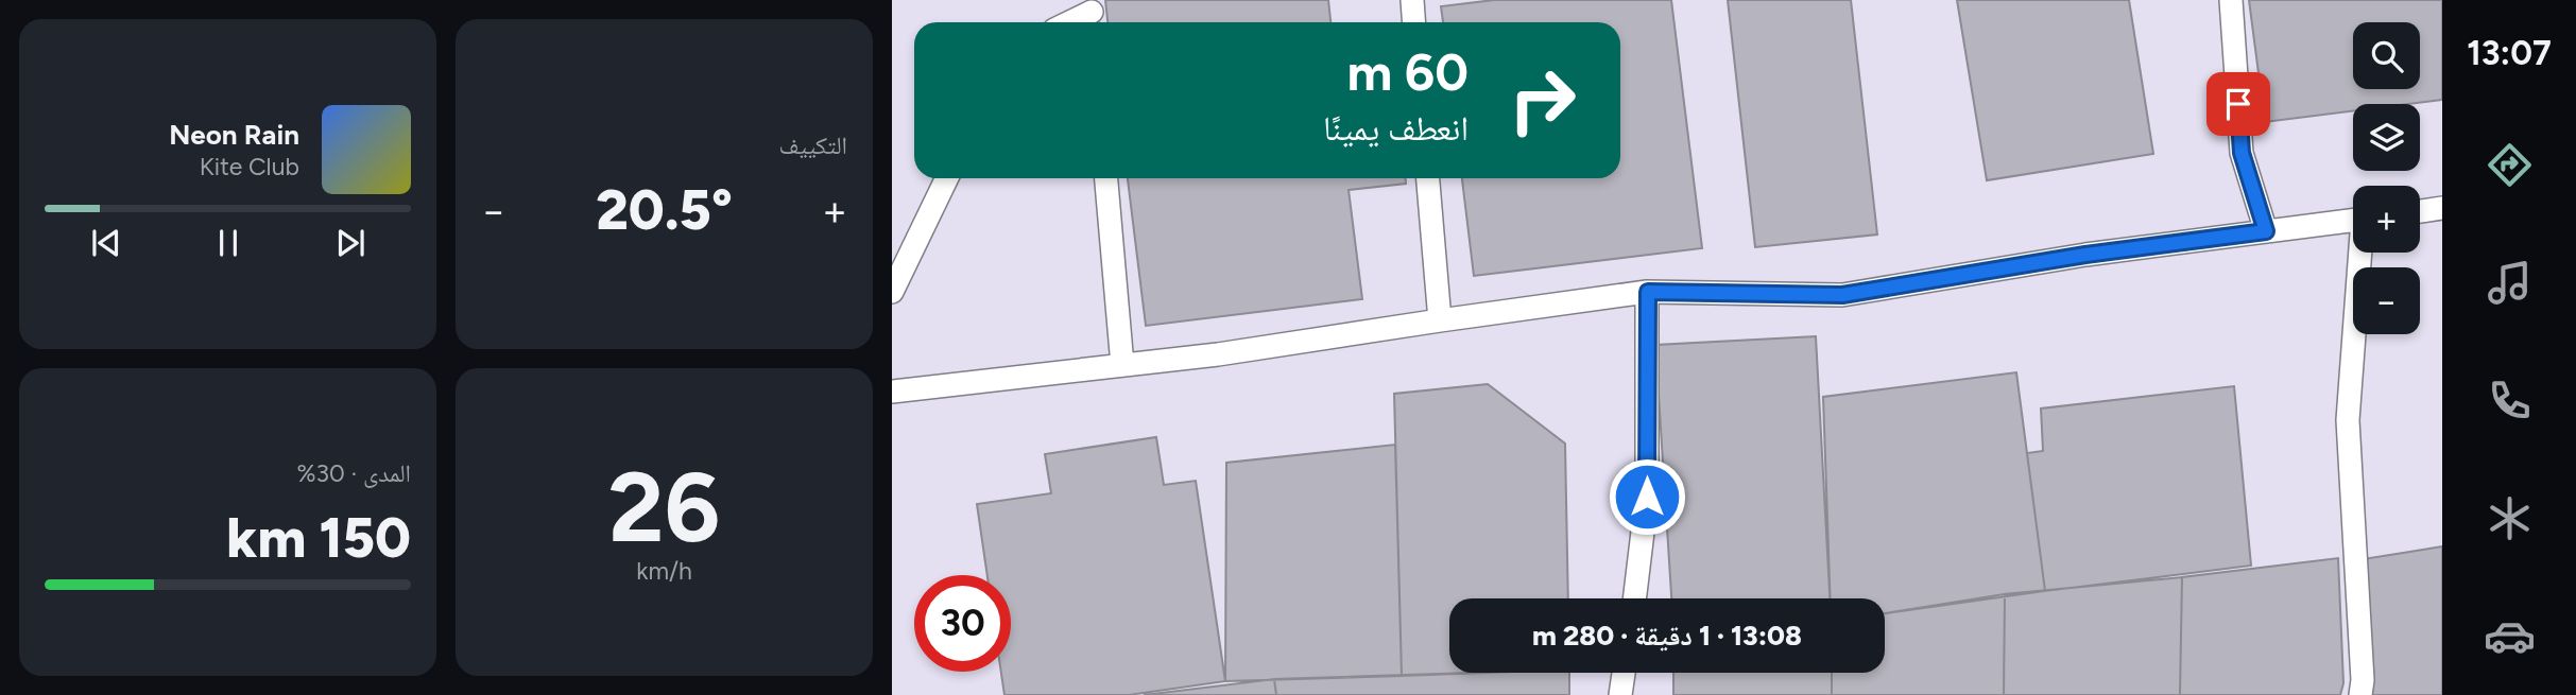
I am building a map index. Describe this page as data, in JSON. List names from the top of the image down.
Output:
{
  "page": {
    "tabs": "13:07",
    "tile": [
      "التكييف",
      ["26", "km/h"],
      ["المدى · 30%", "150 km"]
    ],
    "map_buttons": ["+", "−"],
    "turn": ["60 m", "انعطف يمينًا"],
    "song": ["Neon Rain", "Kite Club"],
    "heat": ["−", "20.5°", "+"],
    "limit": "30",
    "trip": "13:08 · 1 دقيقة · 280 m"
  }
}
